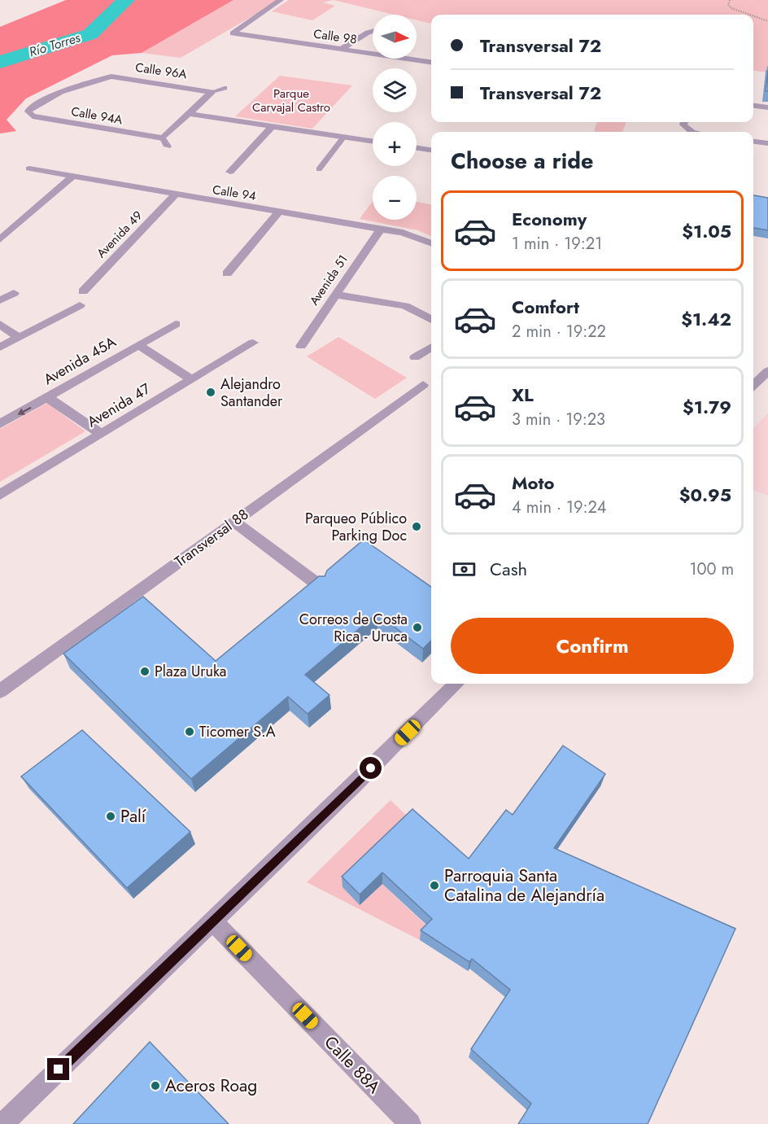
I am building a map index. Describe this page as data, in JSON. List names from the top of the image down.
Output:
{
  "streets": {
    "street": [
      "Calle 98",
      "Calle 96A",
      "Calle 94A",
      "Calle 94",
      "Avenida 49",
      "Avenida 51",
      "Avenida 45A",
      "Avenida 47",
      "Transversal 88",
      "Calle 88A"
    ]
  },
  "crossings": [
    ["Calle 96A", "Calle 94A"],
    ["Calle 94", "Avenida 49"],
    ["Calle 94", "Avenida 51"]
  ],
  "water": ["Río Torres"],
  "parks": ["Parque Carvajal Castro"],
  "places": [
    "Alejandro Santander",
    "Parqueo Público Parking Doc",
    "Correos de Costa Rica - Uruca",
    "Plaza Uruka",
    "Ticomer S.A",
    "Palí",
    "Parroquia Santa Catalina de Alejandría",
    "Aceros Roag"
  ],
  "north": "right",
  "page": {
    "map_buttons": ["+", "−"],
    "banner": ["Transversal 72", "Transversal 72"],
    "heading": "Choose a ride",
    "list": [
      {
        "name": "Economy",
        "note": "1 min · 19:21",
        "value": "$1.05"
      },
      {
        "name": "Comfort",
        "note": "2 min · 19:22",
        "value": "$1.42"
      },
      {
        "name": "XL",
        "note": "3 min · 19:23",
        "value": "$1.79"
      },
      {
        "name": "Moto",
        "note": "4 min · 19:24",
        "value": "$0.95"
      }
    ],
    "pay": ["Cash", "100 m"],
    "buttons": "Confirm"
  }
}
